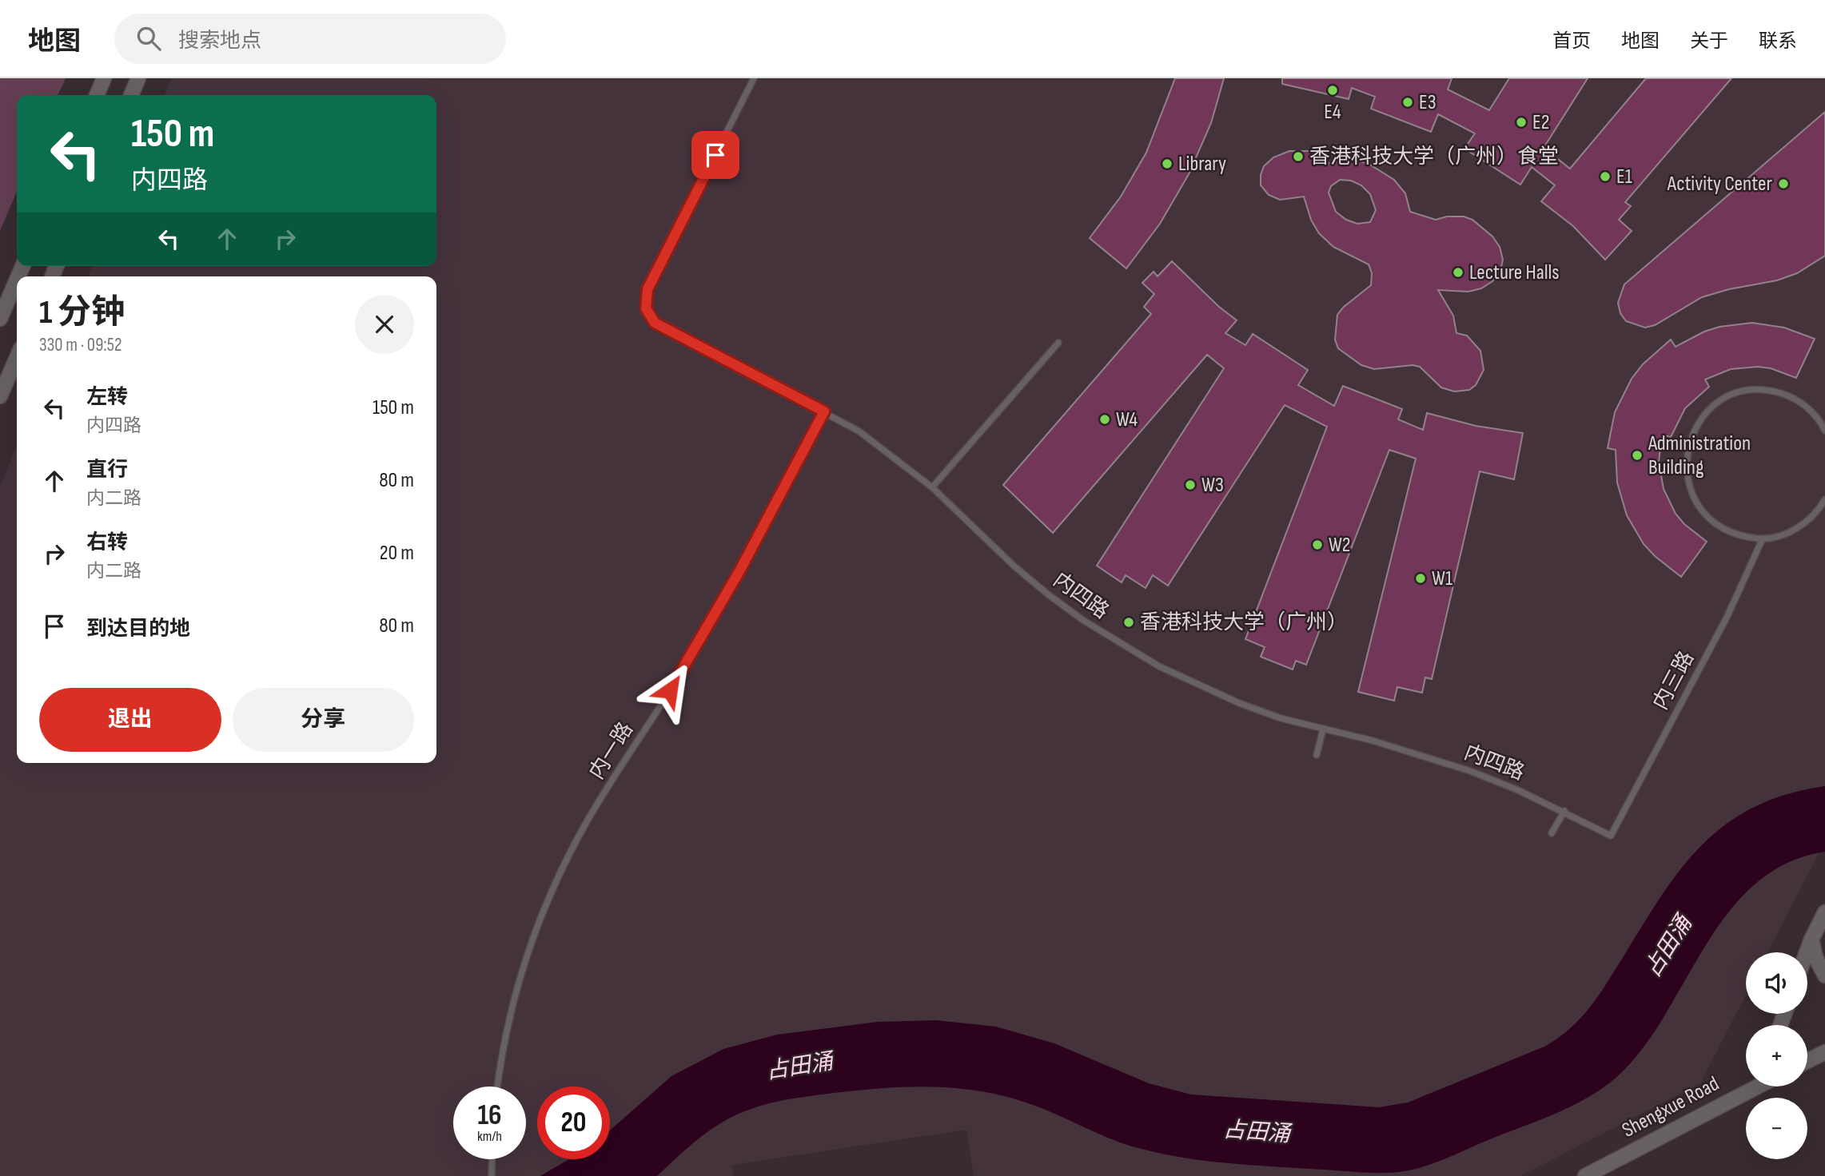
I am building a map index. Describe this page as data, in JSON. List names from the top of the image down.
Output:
{
  "streets": {
    "street": ["Shengxue Road"],
    "lane": ["内四路", "内三路", "内一路"]
  },
  "crossings": [
    ["内四路", "内三路"],
    ["内四路", "内一路"]
  ],
  "water": ["占田涌"],
  "places": [
    "E4",
    "E3",
    "E2",
    "香港科技大学（广州）食堂",
    "Library",
    "E1",
    "Activity Center",
    "Lecture Halls",
    "W4",
    "Administration Building",
    "W3",
    "W2",
    "W1",
    "香港科技大学（广州）"
  ],
  "page": {
    "header": "地图",
    "search": "搜索地点",
    "nav": [
      "首页",
      "地图",
      "关于",
      "联系"
    ],
    "turn": ["150 m", "内四路"],
    "heading": ["1 分钟", "330 m · 09:52"],
    "list": [
      {
        "name": "左转",
        "note": "内四路",
        "value": "150 m"
      },
      {
        "name": "直行",
        "note": "内二路",
        "value": "80 m"
      },
      {
        "name": "右转",
        "note": "内二路",
        "value": "20 m"
      },
      {
        "name": "到达目的地",
        "value": "80 m"
      }
    ],
    "buttons": ["退出", "分享"],
    "map_buttons": ["+", "−"],
    "speed": "16 km/h",
    "limit": "20"
  }
}
